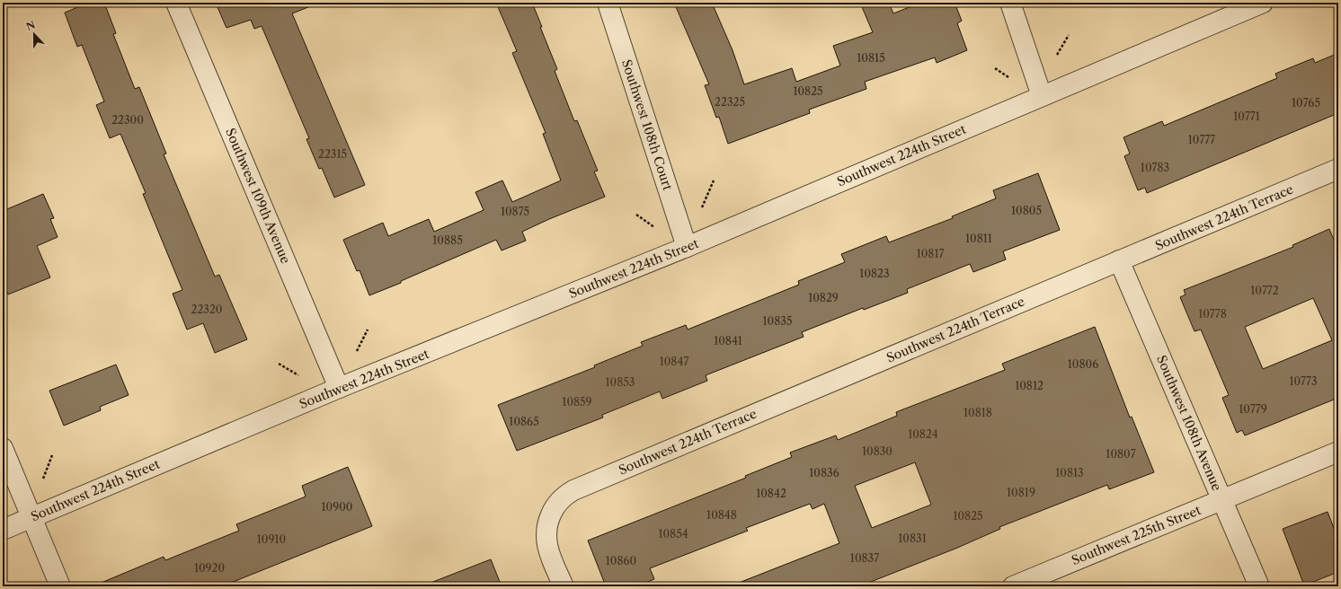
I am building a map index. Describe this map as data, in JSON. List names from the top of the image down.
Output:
{
  "streets": {
    "street": [
      "Southwest 108th Court",
      "Southwest 224th Street",
      "Southwest 109th Avenue",
      "Southwest 224th Terrace",
      "Southwest 108th Avenue",
      "Southwest 225th Street"
    ]
  },
  "crossings": [
    ["Southwest 108th Court", "Southwest 224th Street"],
    ["Southwest 224th Street", "Southwest 109th Avenue"],
    ["Southwest 224th Terrace", "Southwest 108th Avenue"],
    ["Southwest 108th Avenue", "Southwest 225th Street"]
  ],
  "house_numbers": [
    "10815",
    "10825",
    "22325",
    "10765",
    "10771",
    "22300",
    "10777",
    "22315",
    "10783",
    "10805",
    "10875",
    "10811",
    "10885",
    "10817",
    "10823",
    "10772",
    "10829",
    "22320",
    "10778",
    "10835",
    "10841",
    "10847",
    "10806",
    "10773",
    "10853",
    "10812",
    "10859",
    "10779",
    "10818",
    "10865",
    "10824",
    "10830",
    "10807",
    "10836",
    "10813",
    "10819",
    "10842",
    "10900",
    "10848",
    "10825",
    "10854",
    "10831",
    "10910",
    "10837",
    "10860",
    "10920"
  ],
  "north": "top"
}
